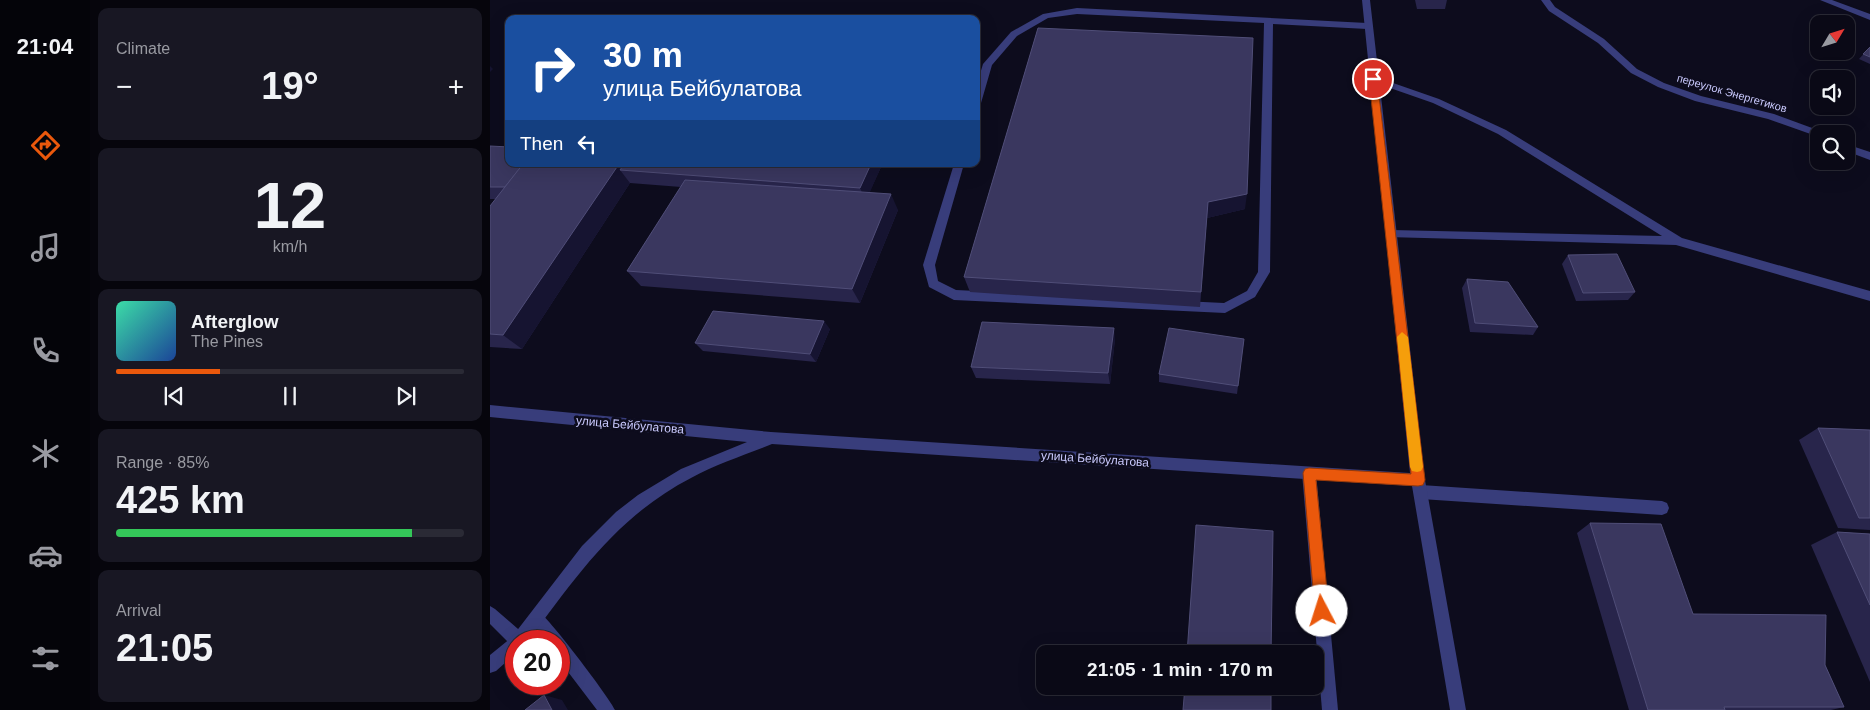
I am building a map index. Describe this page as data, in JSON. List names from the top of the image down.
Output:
{
  "streets": {
    "street": ["переулок Энергетиков", "улица Бейбулатова"]
  },
  "north": "top right",
  "page": {
    "tabs": "21:04",
    "tile": [
      "Climate",
      ["12", "km/h"],
      ["Range · 85%", "425 km"],
      ["Arrival", "21:05"]
    ],
    "turn": ["30 m", "улица Бейбулатова"],
    "heat": ["−", "19°", "+"],
    "then": "Then",
    "song": ["Afterglow", "The Pines"],
    "limit": "20",
    "trip": "21:05 · 1 min · 170 m"
  }
}
